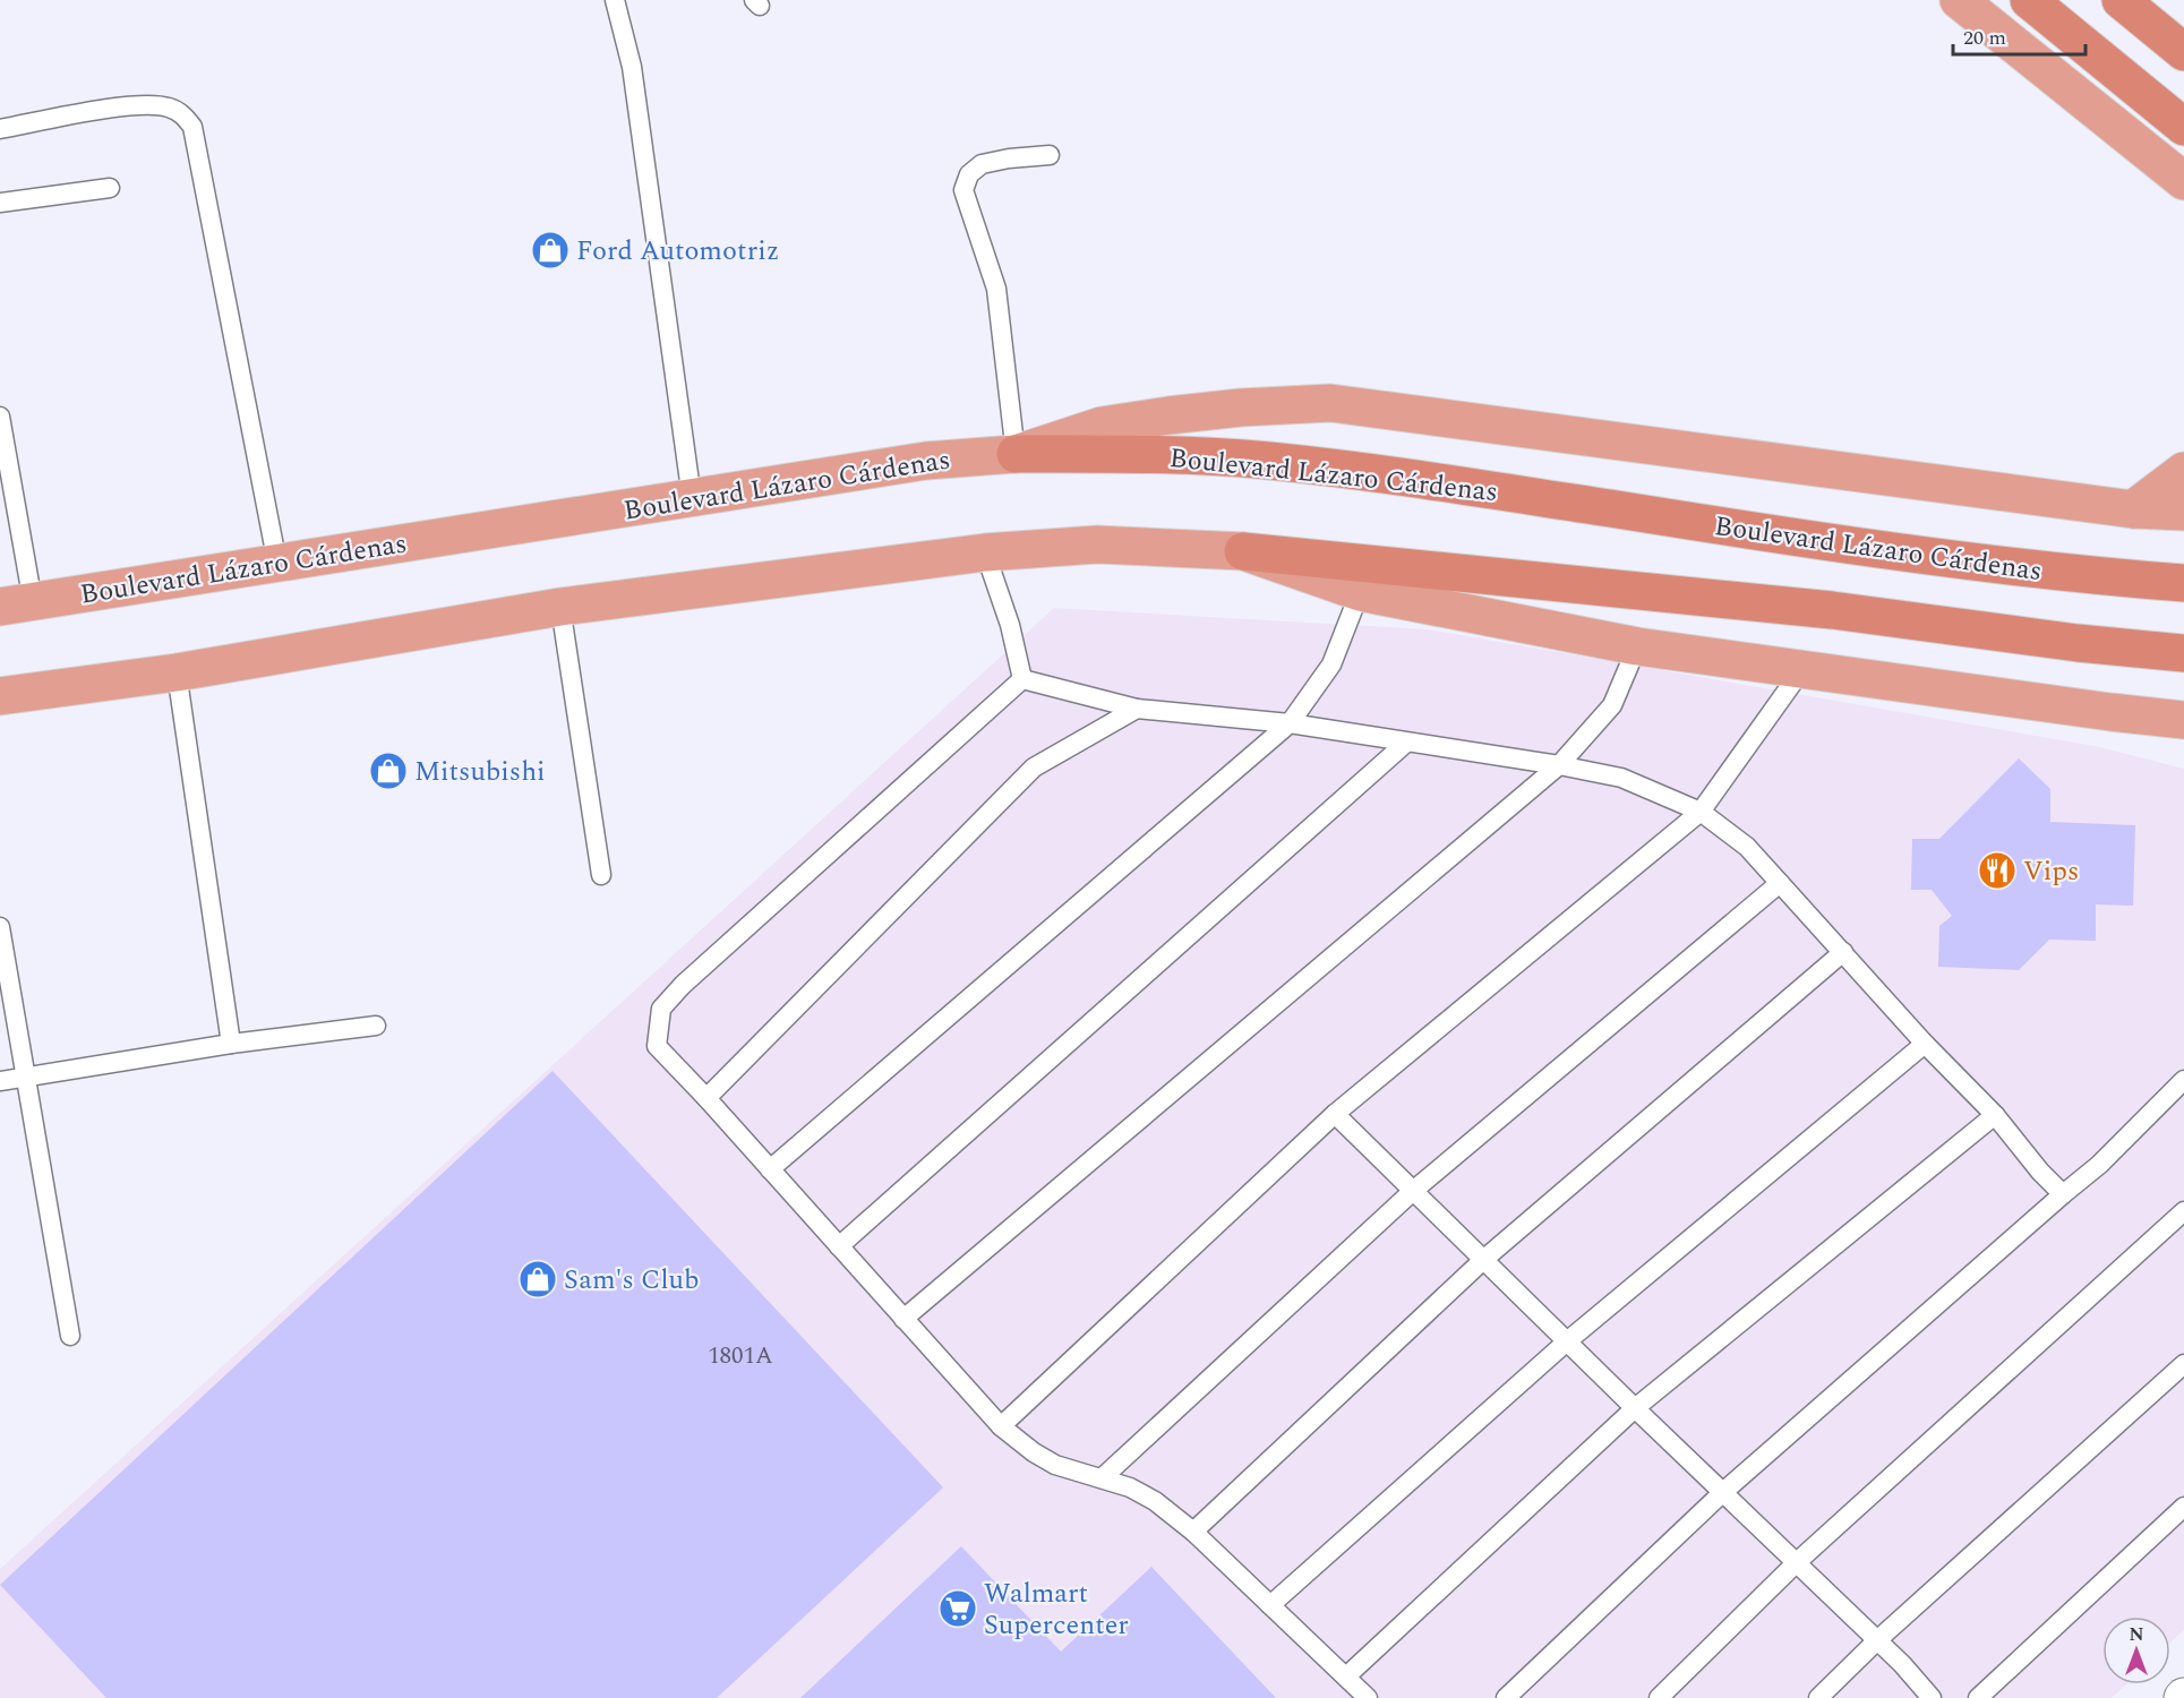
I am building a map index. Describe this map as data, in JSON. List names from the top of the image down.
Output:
{
  "streets": {
    "highway": ["Boulevard Lázaro Cárdenas"]
  },
  "places": {
    "shop": ["Ford Automotriz", "Mitsubishi", "Sam's Club"],
    "restaurant": ["Vips"],
    "supermarket": ["Walmart Supercenter"]
  },
  "house_numbers": ["1801A"],
  "scale_bar": "20 m",
  "north": "top"
}
